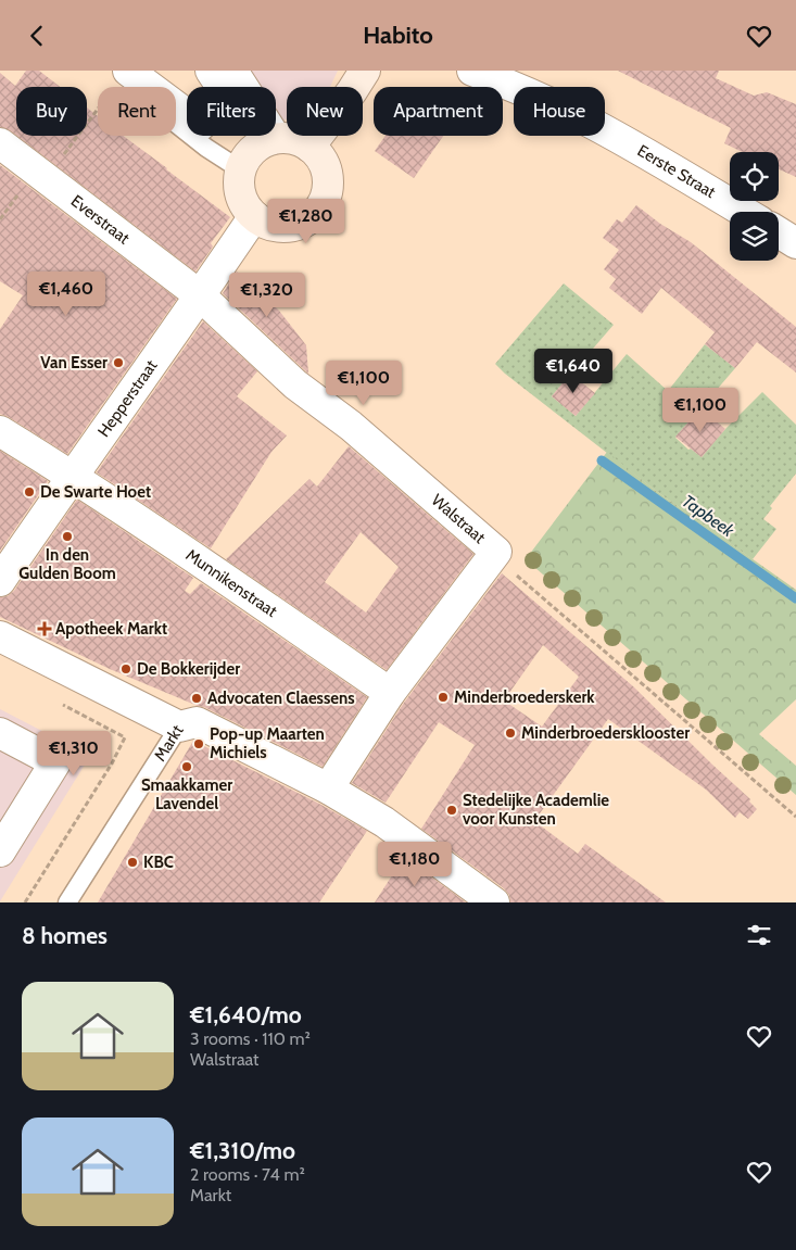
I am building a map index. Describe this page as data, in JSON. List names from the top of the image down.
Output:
{
  "streets": {
    "street": [
      "Eerste Straat",
      "Everstraat",
      "Hepperstraat",
      "Walstraat",
      "Munnikenstraat",
      "Markt"
    ]
  },
  "crossings": [
    ["Everstraat", "Hepperstraat"],
    ["Everstraat", "Walstraat"],
    ["Hepperstraat", "Walstraat"],
    ["Hepperstraat", "Munnikenstraat"],
    ["Walstraat", "Munnikenstraat"]
  ],
  "water": ["Tapbeek"],
  "places": {
    "other": [
      "Van Esser",
      "De Swarte Hoet",
      "In den Gulden Boom",
      "De Bokkerijder",
      "Minderbroederskerk",
      "Advocaten Claessens",
      "Minderbroedersklooster",
      "Pop-up Maarten Michiels",
      "Smaakkamer Lavendel",
      "Stedelijke Academlie voor Kunsten",
      "KBC"
    ],
    "health": ["Apotheek Markt"]
  },
  "page": {
    "header": "Habito",
    "chip": [
      "Buy",
      "Rent",
      "Filters",
      "New",
      "Apartment",
      "House"
    ],
    "price": [
      "€1,280",
      "€1,460",
      "€1,320",
      "€1,640",
      "€1,100",
      "€1,100",
      "€1,310",
      "€1,180"
    ],
    "heading": "8 homes",
    "list": [
      {
        "name": "€1,640/mo",
        "note": "3 rooms · 110 m² · Walstraat"
      },
      {
        "name": "€1,310/mo",
        "note": "2 rooms · 74 m² · Markt"
      }
    ]
  }
}
